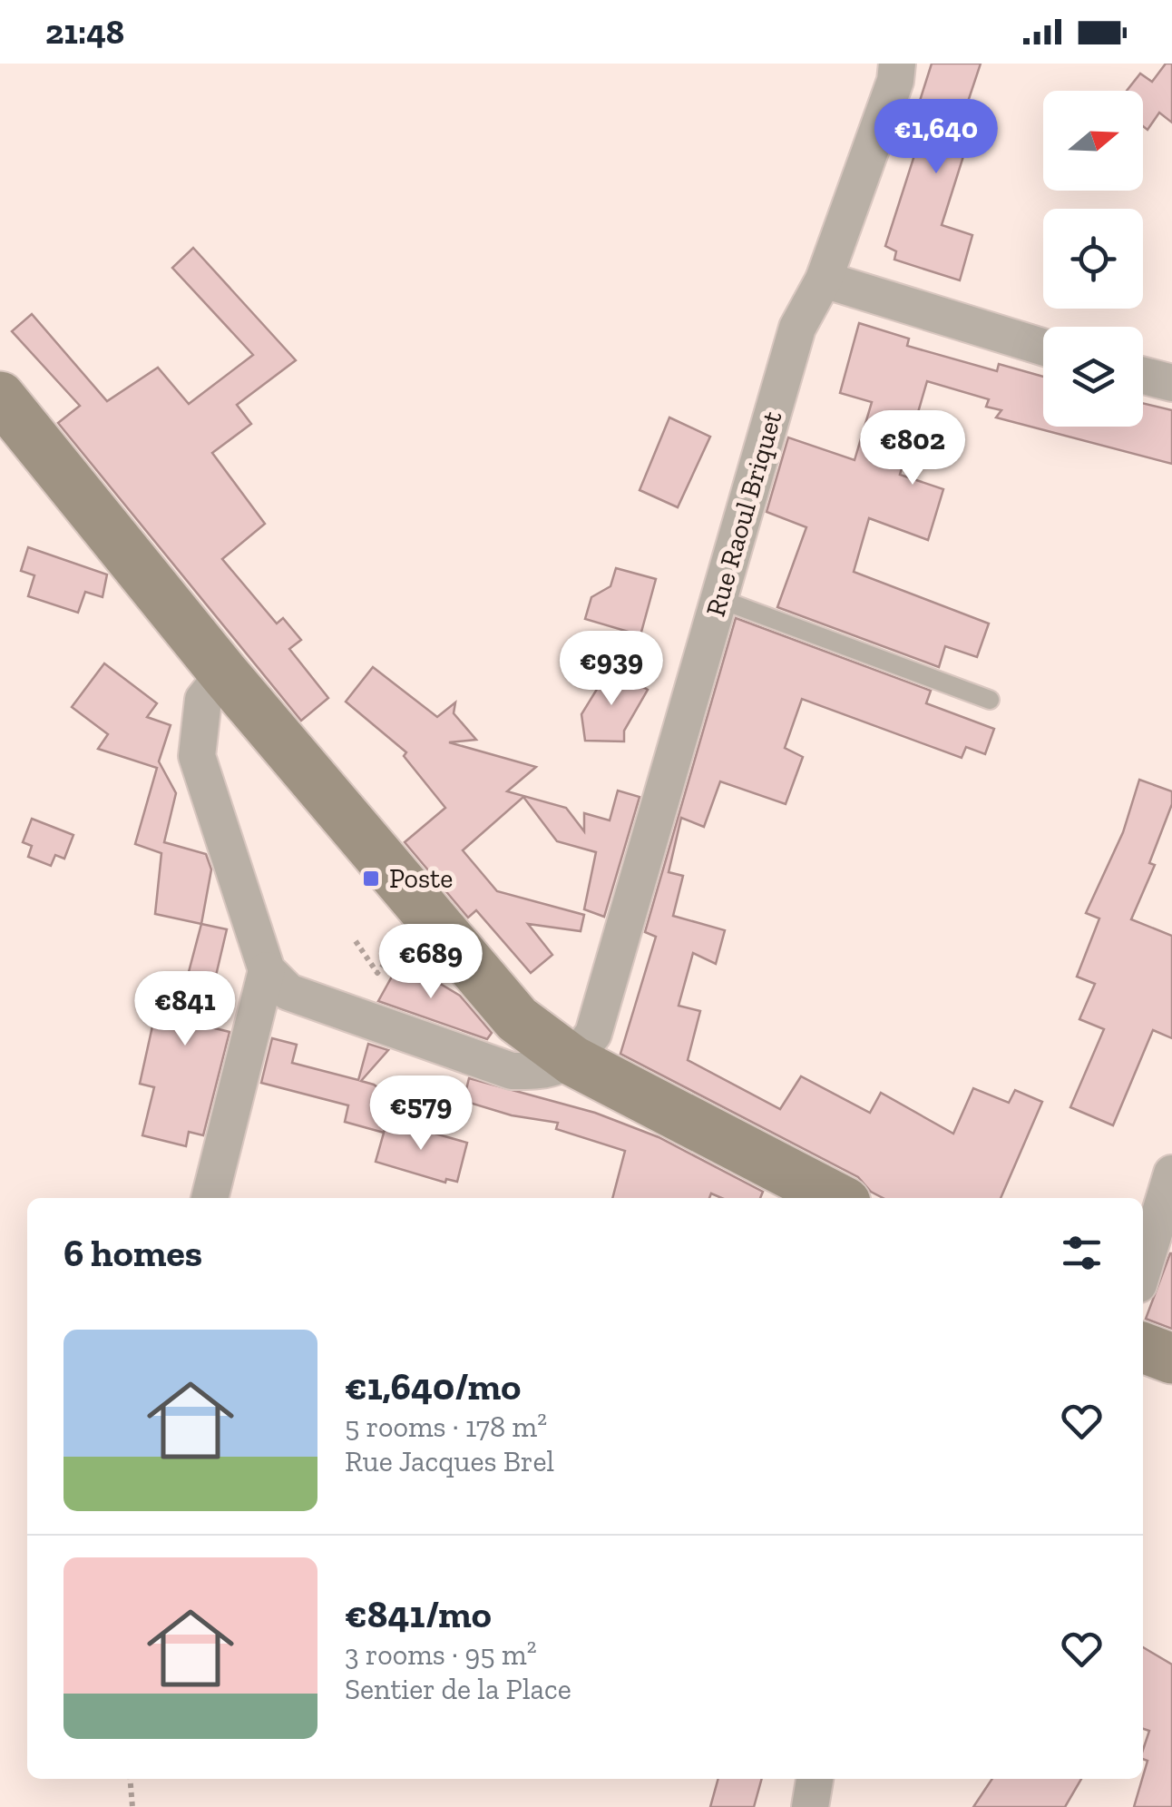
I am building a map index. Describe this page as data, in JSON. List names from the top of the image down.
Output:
{
  "streets": {
    "street": ["Rue Raoul Briquet"]
  },
  "places": {
    "transit": ["Poste"]
  },
  "north": "right",
  "page": {
    "status": "21:48",
    "price": [
      "€1,640",
      "€802",
      "€939",
      "€689",
      "€841",
      "€579"
    ],
    "heading": "6 homes",
    "list": [
      {
        "name": "€1,640/mo",
        "note": "5 rooms · 178 m² · Rue Jacques Brel"
      },
      {
        "name": "€841/mo",
        "note": "3 rooms · 95 m² · Sentier de la Place"
      }
    ]
  }
}
